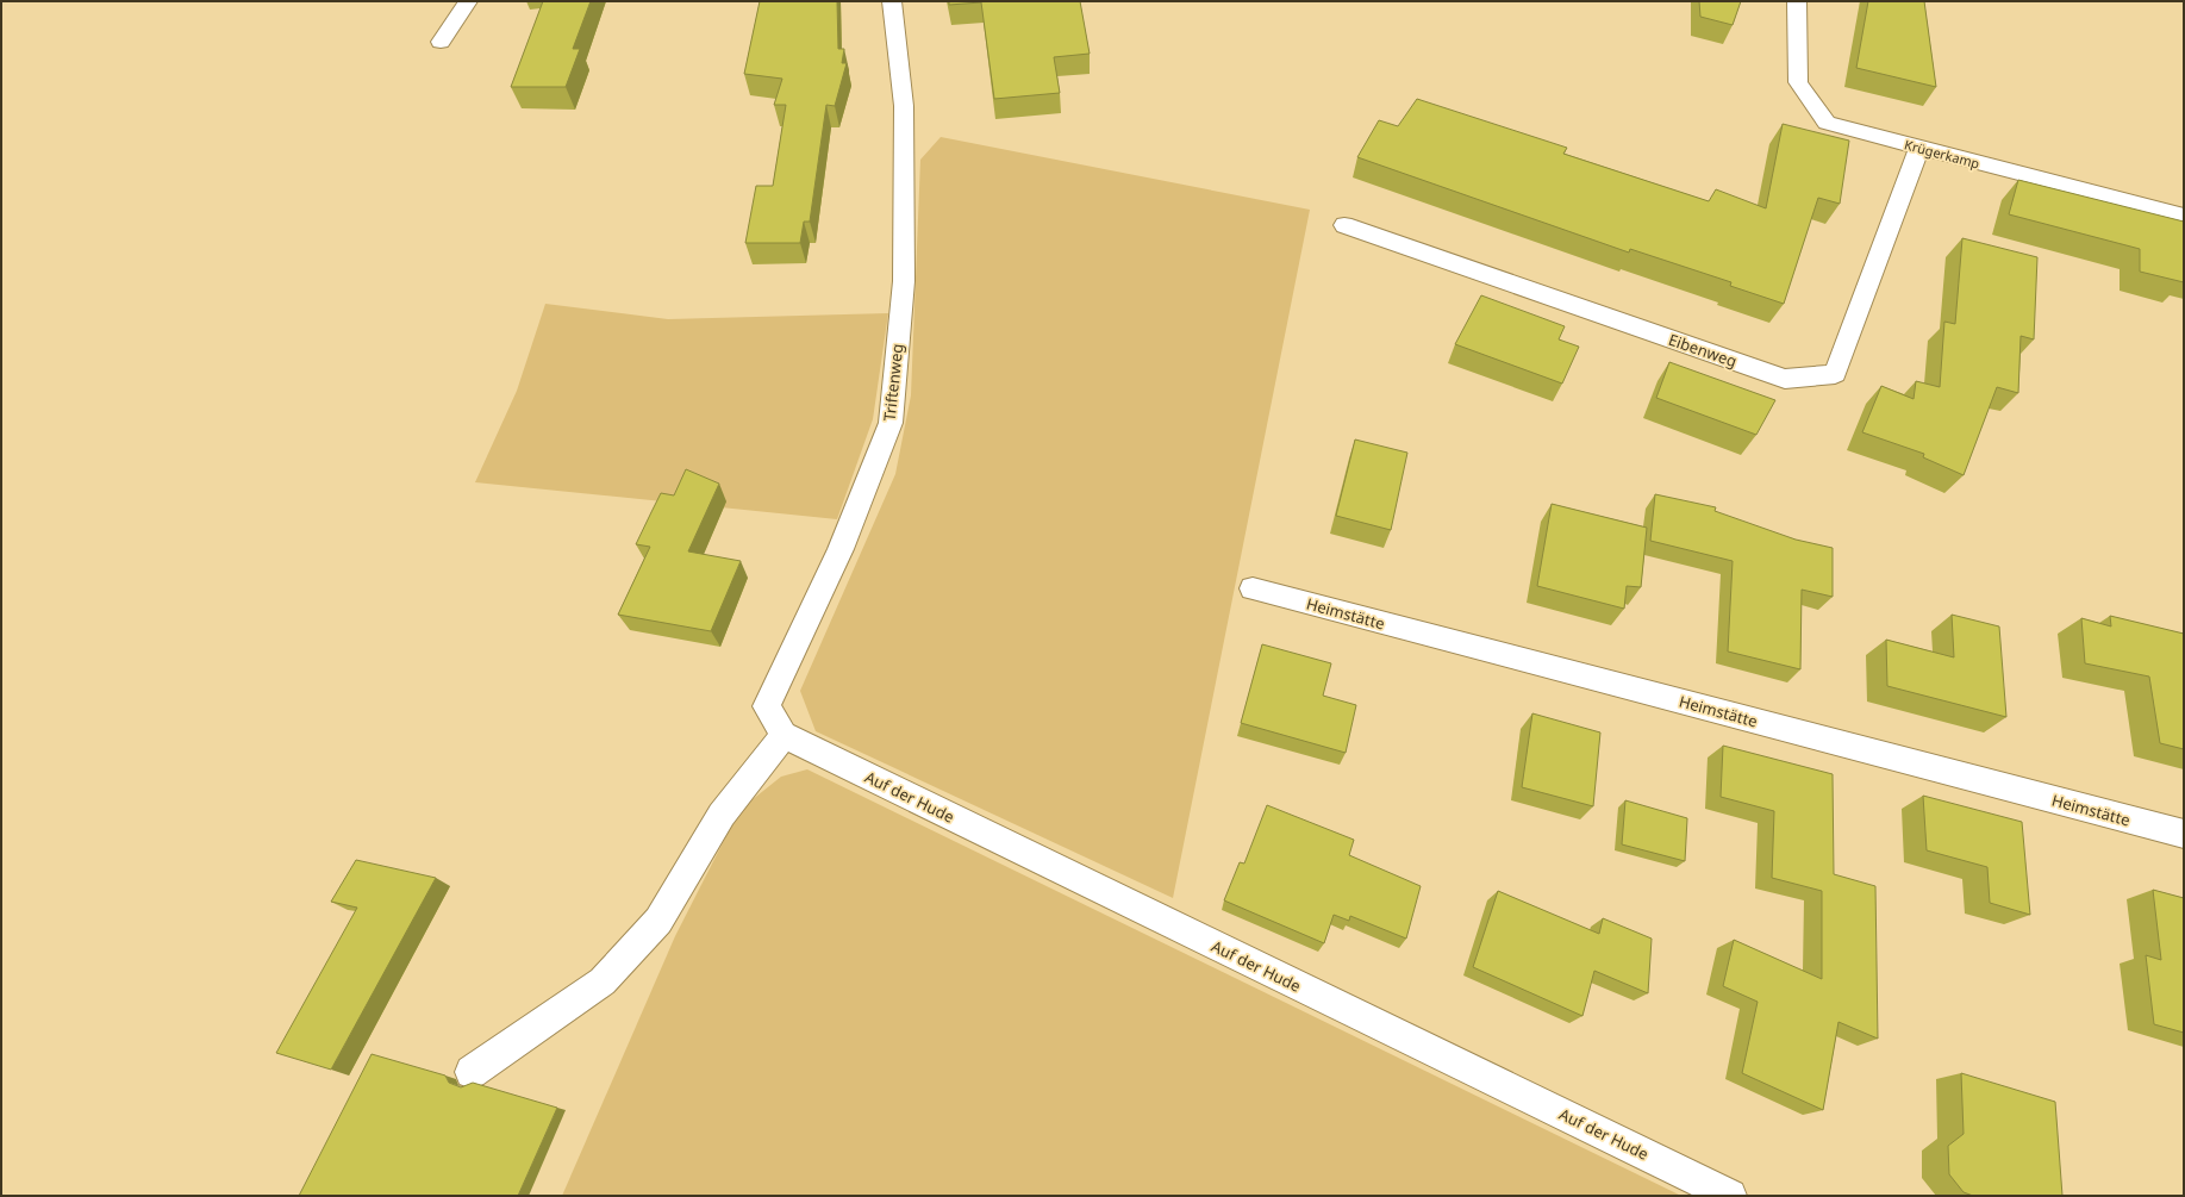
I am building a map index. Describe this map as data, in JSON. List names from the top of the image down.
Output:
{
  "streets": {
    "street": [
      "Krügerkamp",
      "Eibenweg",
      "Triftenweg",
      "Heimstätte",
      "Auf der Hude"
    ]
  },
  "crossings": [
    ["Krügerkamp", "Eibenweg"],
    ["Triftenweg", "Auf der Hude"]
  ]
}
